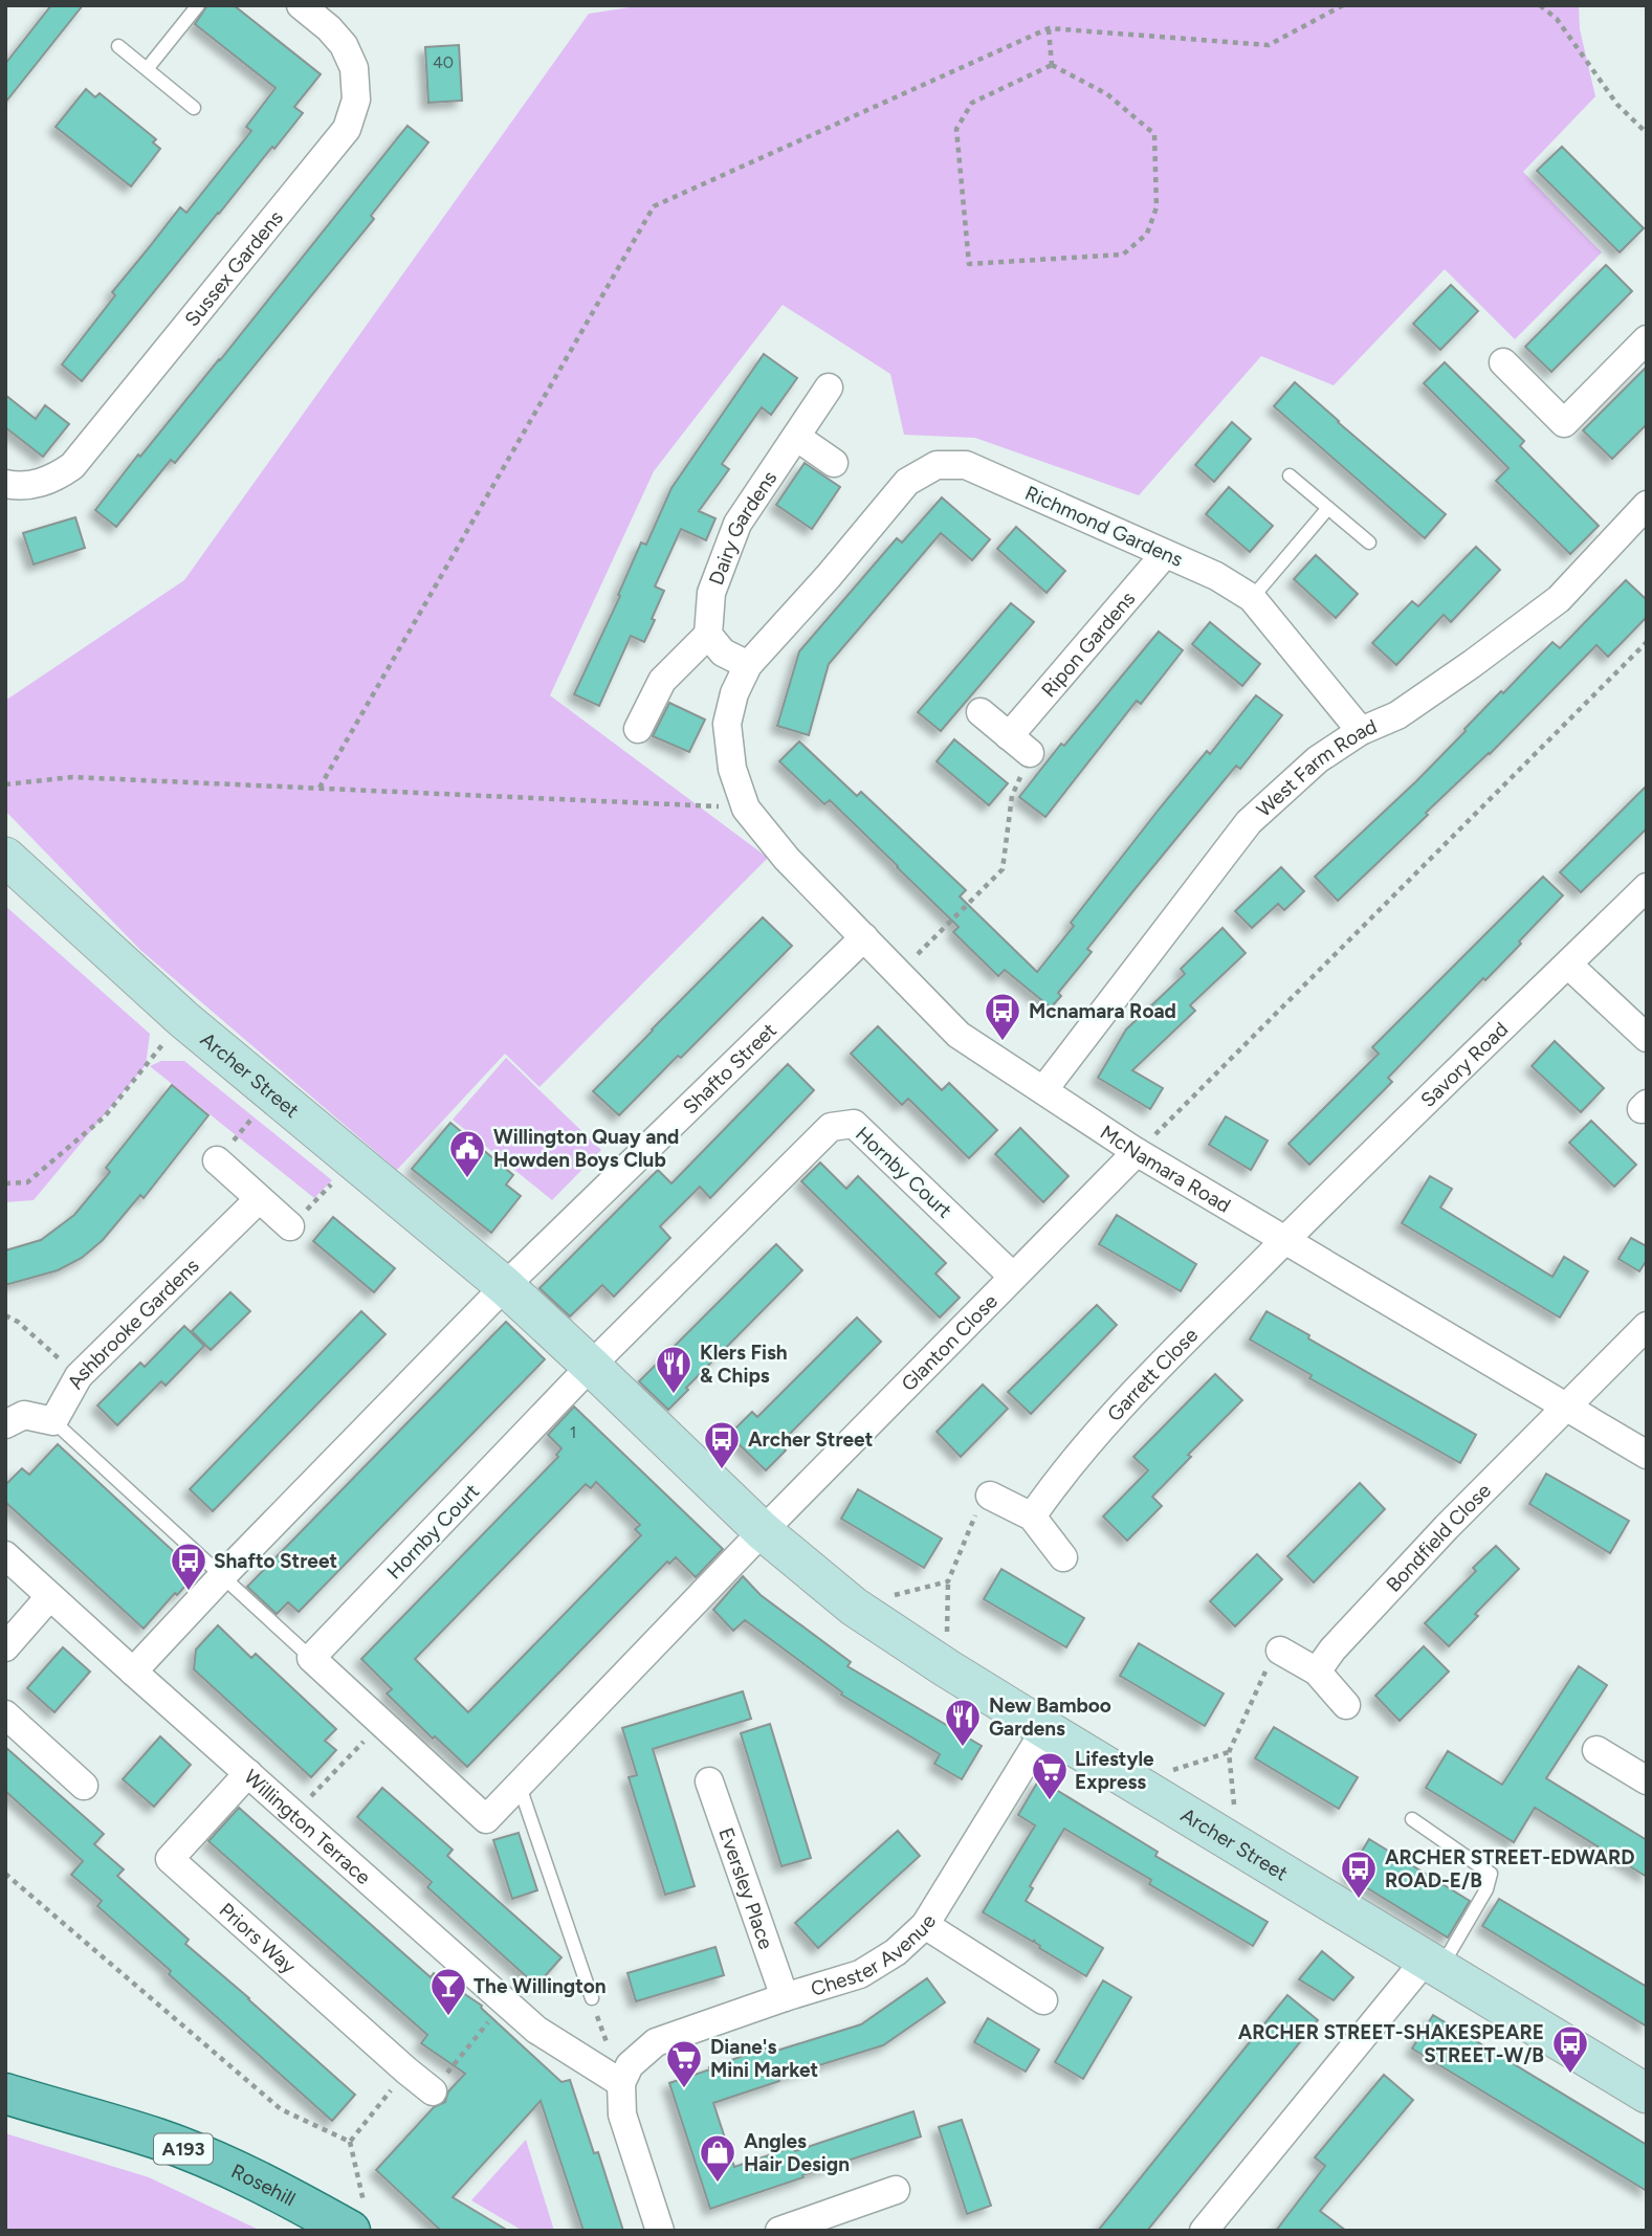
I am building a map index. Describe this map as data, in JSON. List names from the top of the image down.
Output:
{
  "streets": {
    "main road": ["Archer Street", "A193", "Rosehill"],
    "street": [
      "Sussex Gardens",
      "Richmond Gardens",
      "Dairy Gardens",
      "Ripon Gardens",
      "West Farm Road",
      "Savory Road",
      "Shafto Street",
      "McNamara Road",
      "Hornby Court",
      "Ashbrooke Gardens",
      "Glanton Close",
      "Garrett Close",
      "Bondfield Close",
      "Willington Terrace",
      "Eversley Place",
      "Priors Way",
      "Chester Avenue"
    ]
  },
  "crossings": [
    ["Richmond Gardens", "Ripon Gardens"],
    ["Richmond Gardens", "West Farm Road"],
    ["West Farm Road", "McNamara Road"],
    ["Savory Road", "McNamara Road"],
    ["Savory Road", "Garrett Close"],
    ["Shafto Street", "Archer Street"],
    ["Shafto Street", "McNamara Road"],
    ["Shafto Street", "Willington Terrace"],
    ["Archer Street", "Hornby Court"],
    ["Archer Street", "Glanton Close"],
    ["Archer Street", "Chester Avenue"],
    ["McNamara Road", "Glanton Close"],
    ["McNamara Road", "Garrett Close"],
    ["McNamara Road", "Bondfield Close"],
    ["Hornby Court", "Glanton Close"],
    ["Willington Terrace", "Priors Way"],
    ["Willington Terrace", "Chester Avenue"],
    ["Eversley Place", "Chester Avenue"]
  ],
  "places": {
    "bus stop": [
      "Mcnamara Road",
      "Archer Street",
      "Shafto Street",
      "ARCHER STREET-EDWARD ROAD-E/B",
      "ARCHER STREET-SHAKESPEARE STREET-W/B"
    ],
    "public building": ["Willington Quay and Howden Boys Club"],
    "restaurant": ["Klers Fish & Chips", "New Bamboo Gardens"],
    "supermarket": ["Lifestyle Express", "Diane's Mini Market"],
    "bar": ["The Willington"],
    "shop": ["Angles Hair Design"]
  },
  "house_numbers": ["40", "1"]
}
